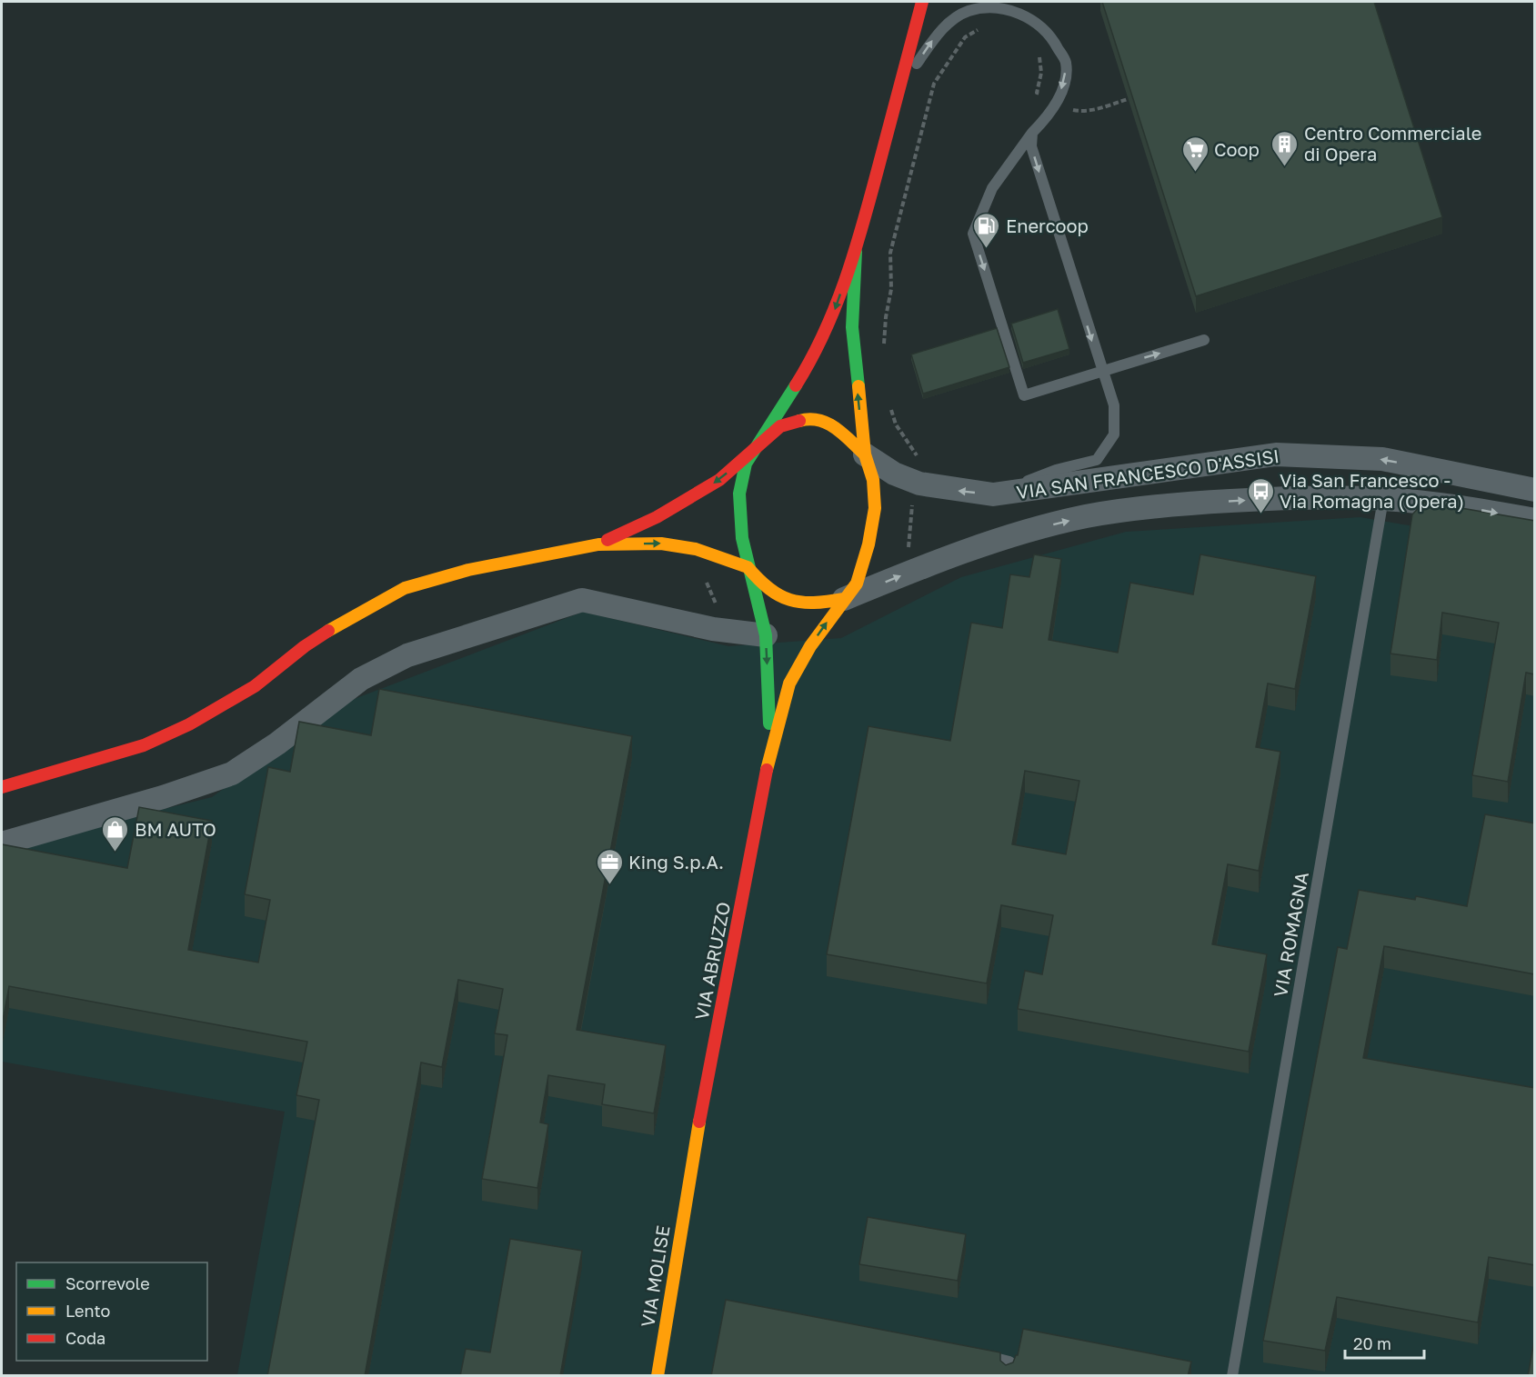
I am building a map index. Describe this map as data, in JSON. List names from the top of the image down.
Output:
{
  "streets": {
    "main road": ["VIA ABRUZZO", "VIA MOLISE"],
    "street": ["VIA SAN FRANCESCO D'ASSISI"],
    "lane": ["VIA ROMAGNA"]
  },
  "crossings": [
    ["VIA SAN FRANCESCO D'ASSISI", "VIA ROMAGNA"],
    ["VIA SAN FRANCESCO D'ASSISI", "VIA ABRUZZO"],
    ["VIA ABRUZZO", "VIA MOLISE"]
  ],
  "places": {
    "building": ["Centro Commerciale di Opera"],
    "supermarket": ["Coop"],
    "fuel station": ["Enercoop"],
    "bus stop": ["Via San Francesco - Via Romagna (Opera)"],
    "shop": ["BM AUTO"],
    "office": ["King S.p.A."]
  },
  "legend": ["Scorrevole", "Lento", "Coda"],
  "scale_bar": "20 m"
}
